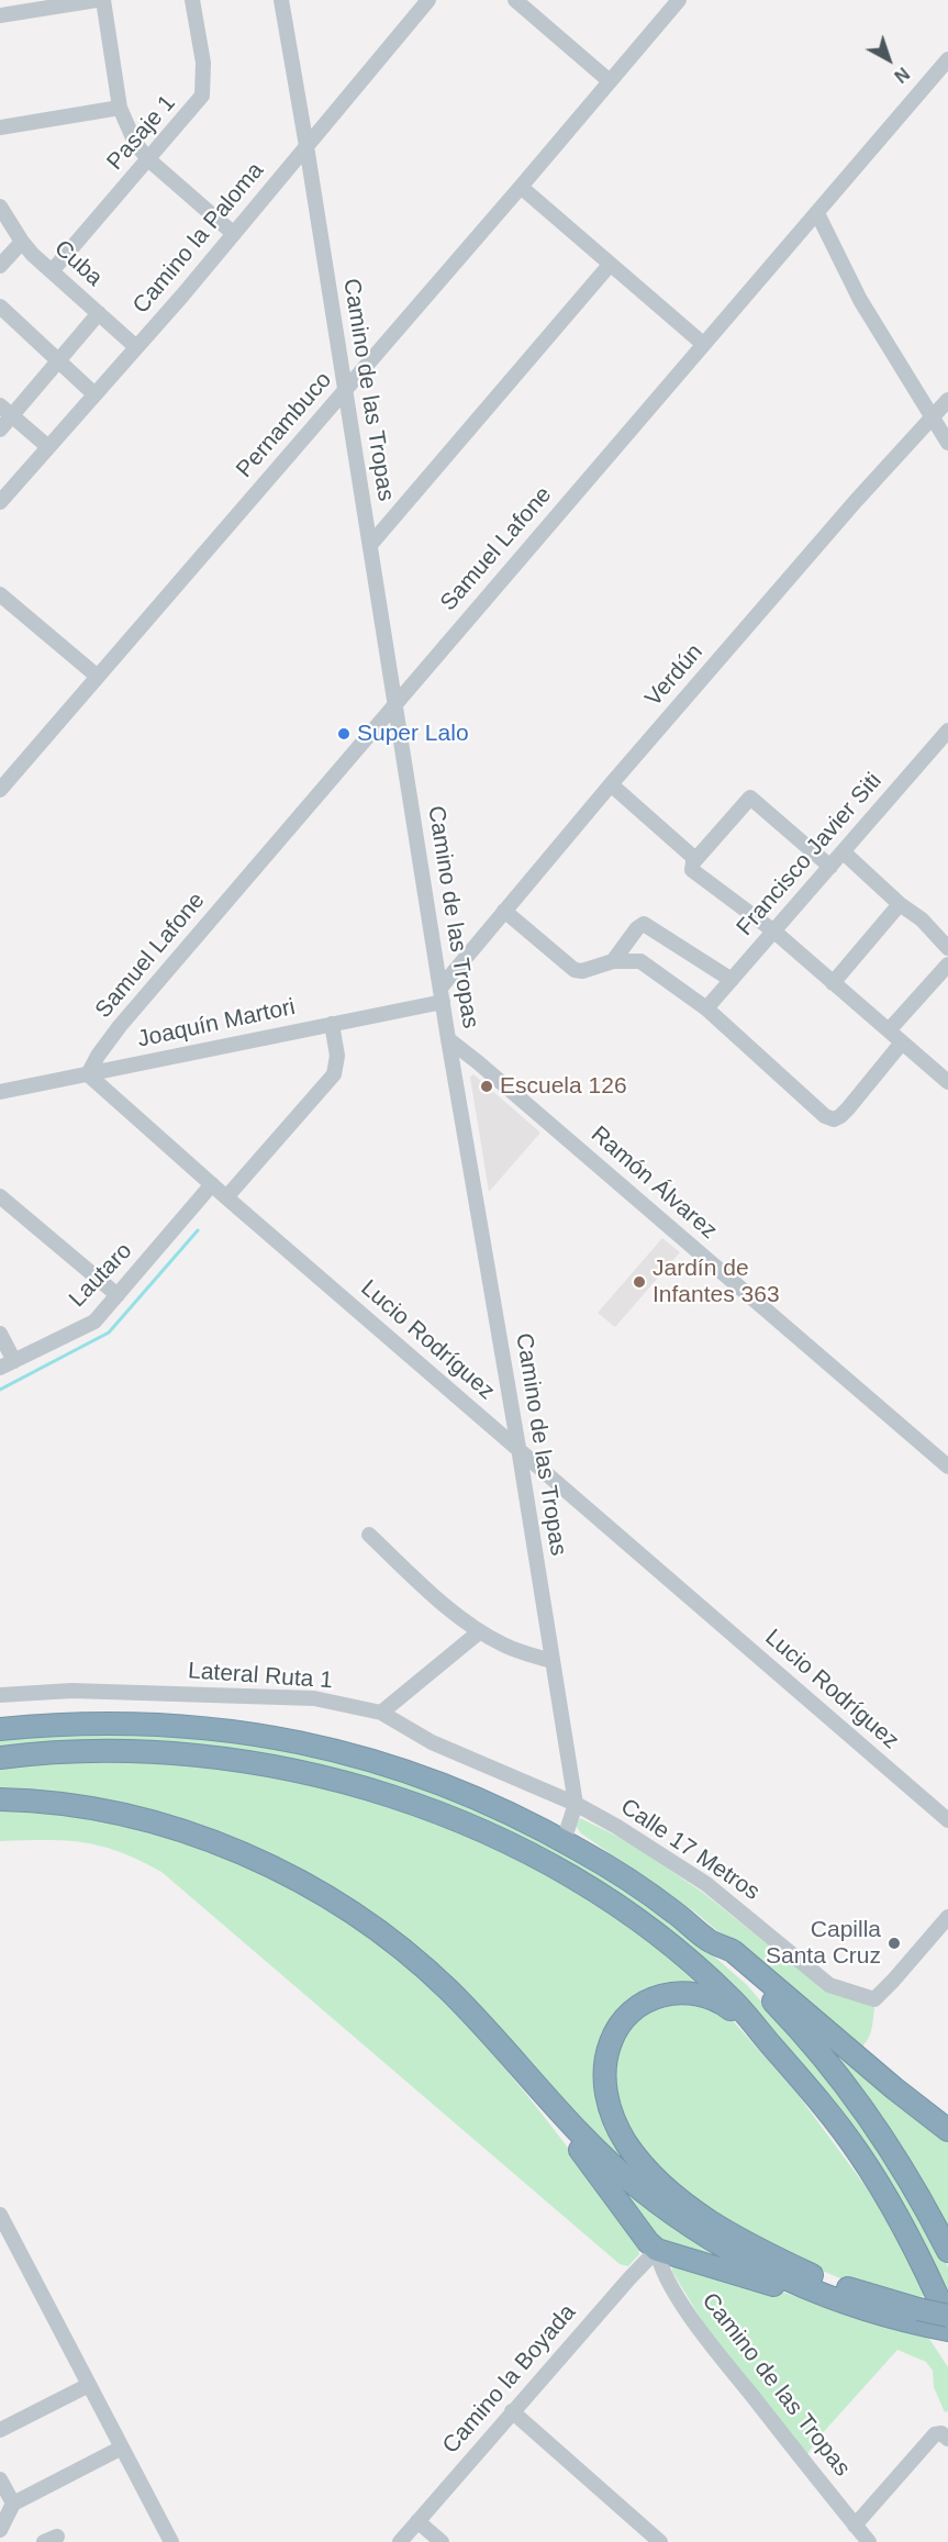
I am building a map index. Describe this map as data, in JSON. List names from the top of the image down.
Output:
{
  "streets": {
    "street": [
      "Pasaje 1",
      "Camino la Paloma",
      "Cuba",
      "Camino de las Tropas",
      "Pernambuco",
      "Samuel Lafone",
      "Verdún",
      "Francisco Javier Siti",
      "Joaquín Martori",
      "Ramón Álvarez",
      "Lautaro",
      "Lucio Rodríguez",
      "Lateral Ruta 1",
      "Calle 17 Metros",
      "Camino la Boyada"
    ]
  },
  "crossings": [
    ["Pasaje 1", "Cuba"],
    ["Camino la Paloma", "Cuba"],
    ["Camino la Paloma", "Camino de las Tropas"],
    ["Camino de las Tropas", "Pernambuco"],
    ["Camino de las Tropas", "Samuel Lafone"],
    ["Camino de las Tropas", "Verdún"],
    ["Camino de las Tropas", "Joaquín Martori"],
    ["Camino de las Tropas", "Ramón Álvarez"],
    ["Camino de las Tropas", "Lucio Rodríguez"],
    ["Camino de las Tropas", "Lateral Ruta 1"],
    ["Camino de las Tropas", "Calle 17 Metros"],
    ["Camino de las Tropas", "Camino la Boyada"],
    ["Samuel Lafone", "Joaquín Martori"],
    ["Samuel Lafone", "Lucio Rodríguez"],
    ["Joaquín Martori", "Lucio Rodríguez"],
    ["Lautaro", "Lucio Rodríguez"],
    ["Lateral Ruta 1", "Calle 17 Metros"]
  ],
  "places": [
    "Super Lalo",
    "Escuela 126",
    "Jardín de Infantes 363",
    "Capilla Santa Cruz"
  ],
  "north": "bottom right"
}
